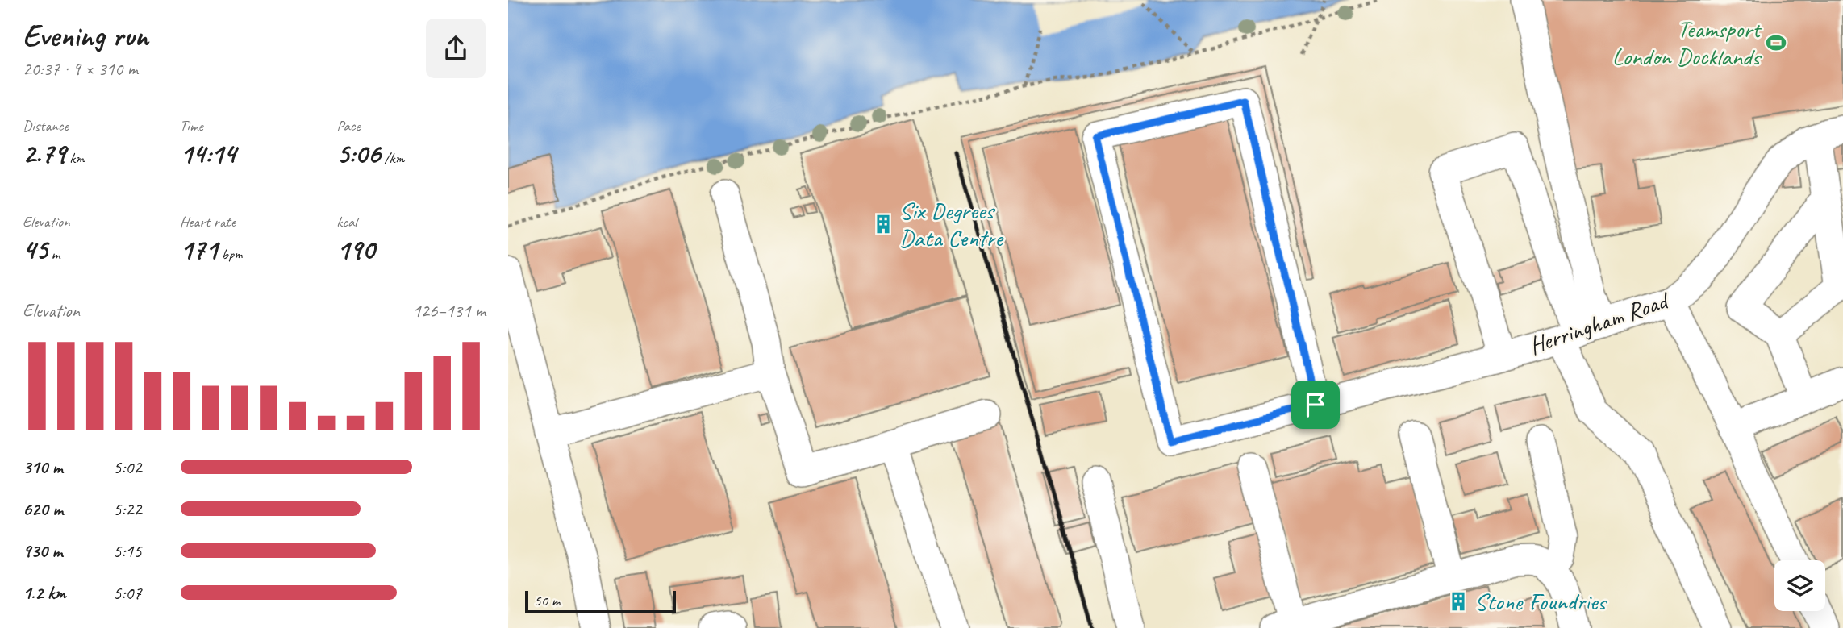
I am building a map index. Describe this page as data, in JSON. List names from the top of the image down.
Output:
{
  "streets": {
    "street": ["Herringham Road"]
  },
  "places": {
    "sports": ["Teamsport London Docklands"],
    "building": ["Six Degrees Data Centre", "Stone Foundries"]
  },
  "scale_bar": "50 m",
  "page": {
    "heading": ["Evening run", "20:37 · 9 × 310 m"],
    "stats": [
      ["Distance", "2.79 km"],
      ["Time", "14:14"],
      ["Pace", "5:06 /km"],
      ["Elevation", "45 m"],
      ["Heart rate", "171 bpm"],
      ["kcal", "190"]
    ],
    "chart": ["Elevation", "126–131 m"],
    "list": [
      {
        "name": "310 m",
        "note": "5:02"
      },
      {
        "name": "620 m",
        "note": "5:22"
      },
      {
        "name": "930 m",
        "note": "5:15"
      },
      {
        "name": "1.2 km",
        "note": "5:07"
      }
    ],
    "scale": "50 m"
  }
}
